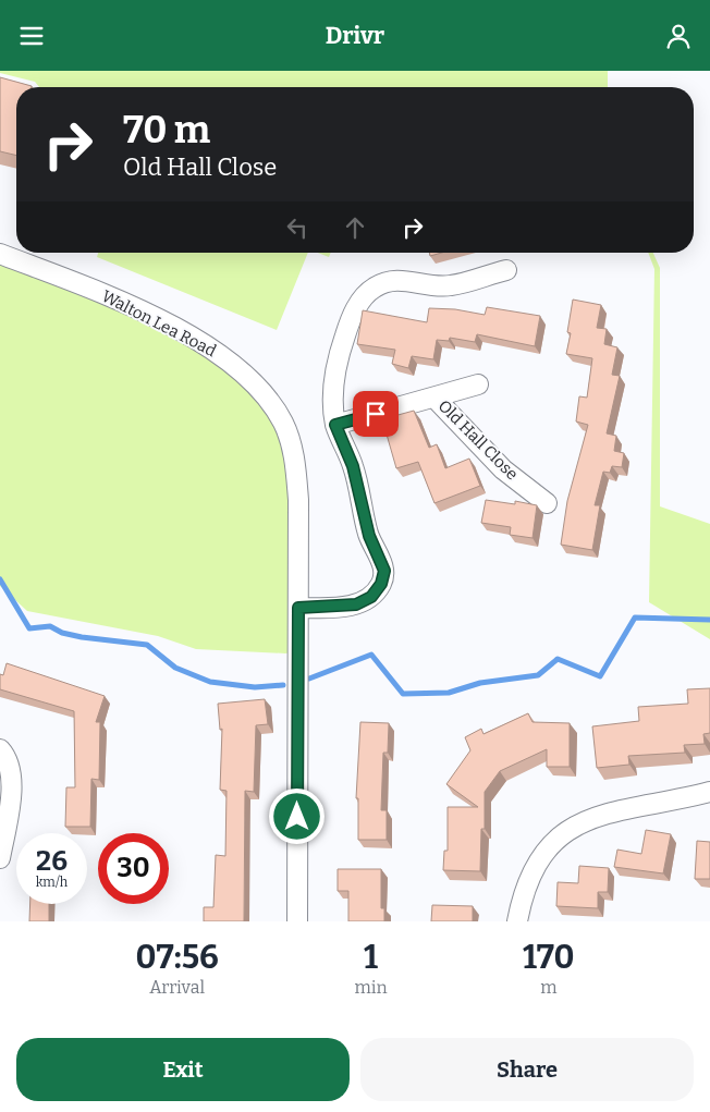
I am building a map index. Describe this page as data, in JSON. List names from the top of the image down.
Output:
{
  "streets": {
    "street": ["Walton Lea Road", "Old Hall Close"]
  },
  "page": {
    "header": "Drivr",
    "turn": ["70 m", "Old Hall Close"],
    "speed": "26 km/h",
    "limit": "30",
    "eta": [
      "07:56",
      "Arrival",
      "1",
      "min",
      "170",
      "m"
    ],
    "buttons": ["Exit", "Share"]
  }
}
